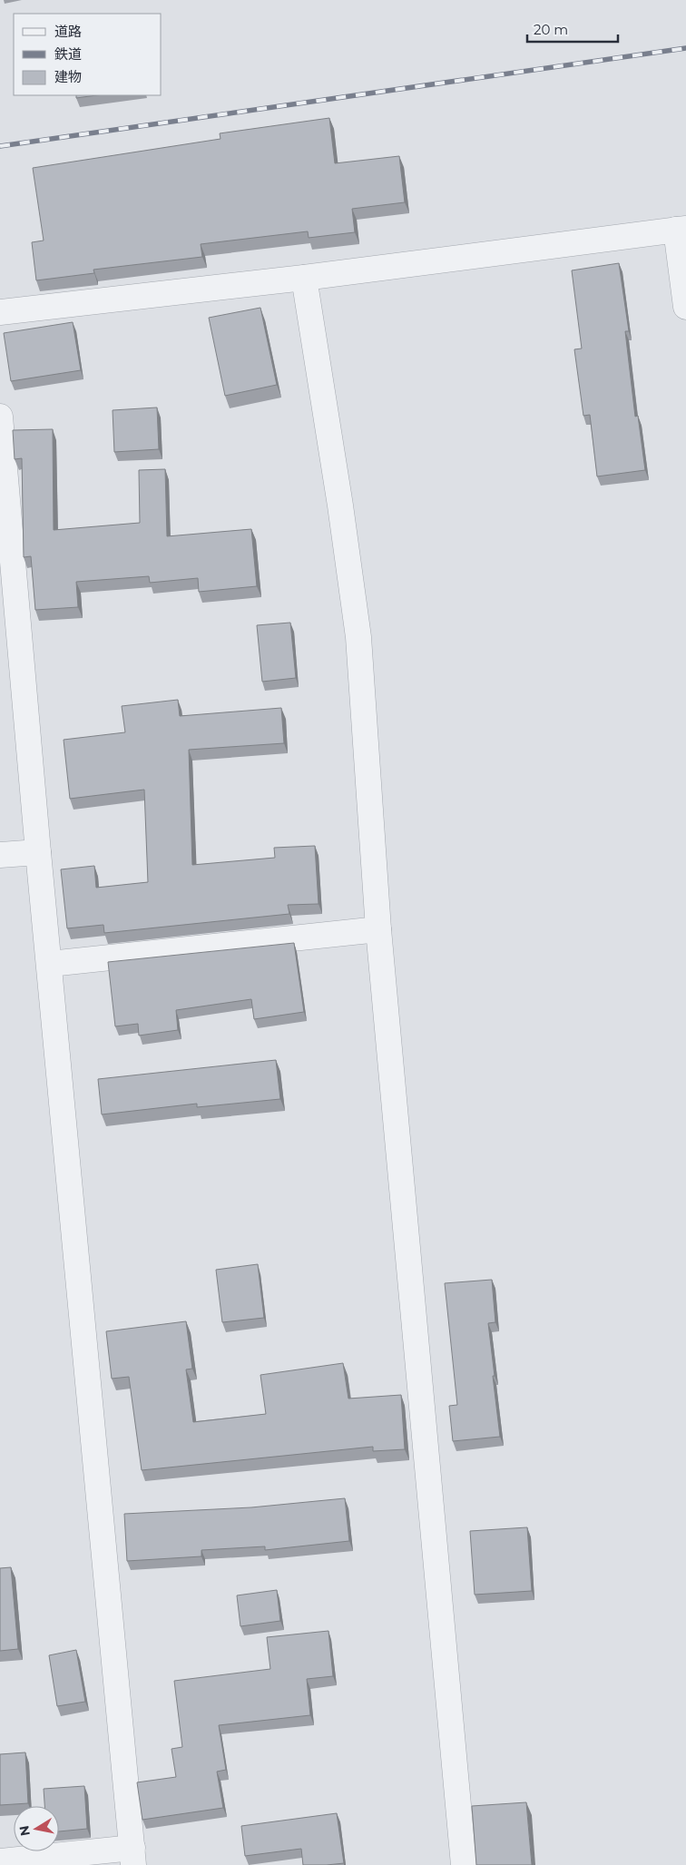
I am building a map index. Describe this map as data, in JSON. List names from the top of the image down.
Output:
{
  "legend": ["道路", "鉄道", "建物"],
  "scale_bar": "20 m",
  "north": "left"
}
